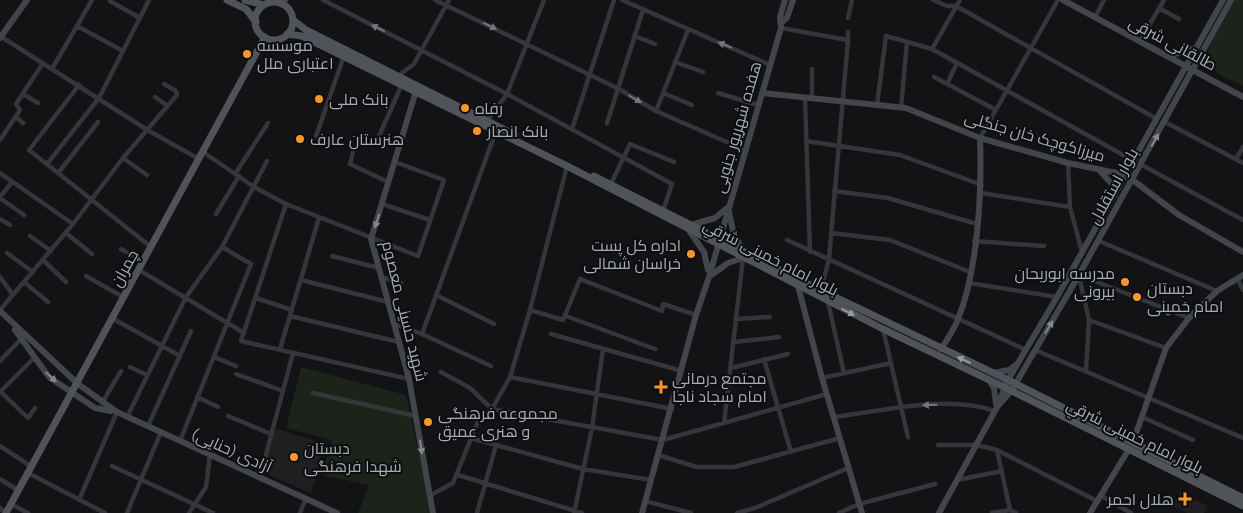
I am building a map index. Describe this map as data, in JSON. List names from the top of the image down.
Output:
{
  "streets": {
    "main road": [
      "طالقانی شرقی",
      "هفده شهریور جنوبی",
      "میرزاکوچک خان جنگلی",
      "بلوار استقلال",
      "بلوار امام خمینی شرقي",
      "چمران",
      "شهید حسینی معصوم",
      "آزادی (حنایی)"
    ]
  },
  "crossings": [
    ["طالقانی شرقی", "بلوار استقلال"],
    ["هفده شهریور جنوبی", "میرزاکوچک خان جنگلی"],
    ["هفده شهریور جنوبی", "بلوار امام خمینی شرقي"],
    ["میرزاکوچک خان جنگلی", "بلوار استقلال"],
    ["بلوار استقلال", "بلوار امام خمینی شرقي"],
    ["بلوار امام خمینی شرقي", "چمران"],
    ["بلوار امام خمینی شرقي", "شهید حسینی معصوم"],
    ["چمران", "آزادی (حنایی)"]
  ],
  "places": {
    "other": [
      "موسسه اعتباری ملل",
      "بانک ملی",
      "رفاه",
      "بانک انصار",
      "هنرستان عارف",
      "اداره کل پست خراسان شمالی",
      "مدرسه ابوریحان بیرونی",
      "دبستان امام خمینی",
      "مجموعه فرهنگی و هنری عمیق",
      "دبستان شهدا فرهنگی"
    ],
    "health": ["مجتمع درمانی امام سجاد ناجا", "هلال احمر"]
  }
}
